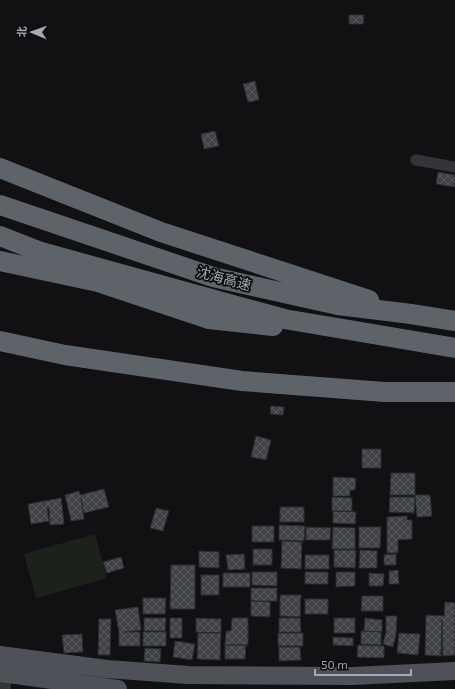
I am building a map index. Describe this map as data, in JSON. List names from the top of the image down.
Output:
{
  "streets": {
    "highway": ["沈海高速"]
  },
  "scale_bar": "50 m",
  "north": "left"
}
